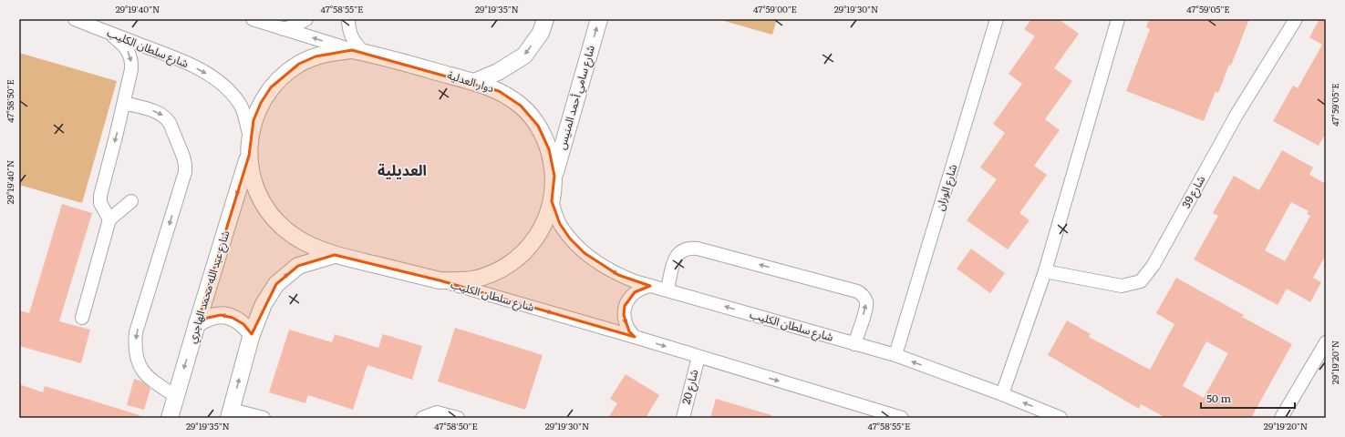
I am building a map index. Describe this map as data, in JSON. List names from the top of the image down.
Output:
{
  "streets": {
    "main road": ["دوار العدلية", "شارع سامي أحمد المنيس", "شارع عبد الله محمد الهاجري"],
    "street": [
      "شارع سلطان الكليب",
      "شارع الوزان",
      "شارع 39",
      "شارع 20"
    ]
  },
  "crossings": [
    ["شارع سلطان الكليب", "دوار العدلية"],
    ["شارع سلطان الكليب", "شارع الوزان"],
    ["شارع سلطان الكليب", "شارع 20"],
    ["دوار العدلية", "شارع سامي أحمد المنيس"],
    ["دوار العدلية", "شارع عبد الله محمد الهاجري"]
  ],
  "one_way": ["شارع سامي أحمد المنيس"],
  "districts": ["العديلية"],
  "scale_bar": "50 m",
  "coordinates": [
    "29°19'40\"N",
    "47°58'55\"E",
    "29°19'35\"N",
    "47°59'00\"E",
    "29°19'30\"N",
    "47°59'05\"E",
    "47°58'50\"E",
    "29°19'20\"N"
  ]
}
